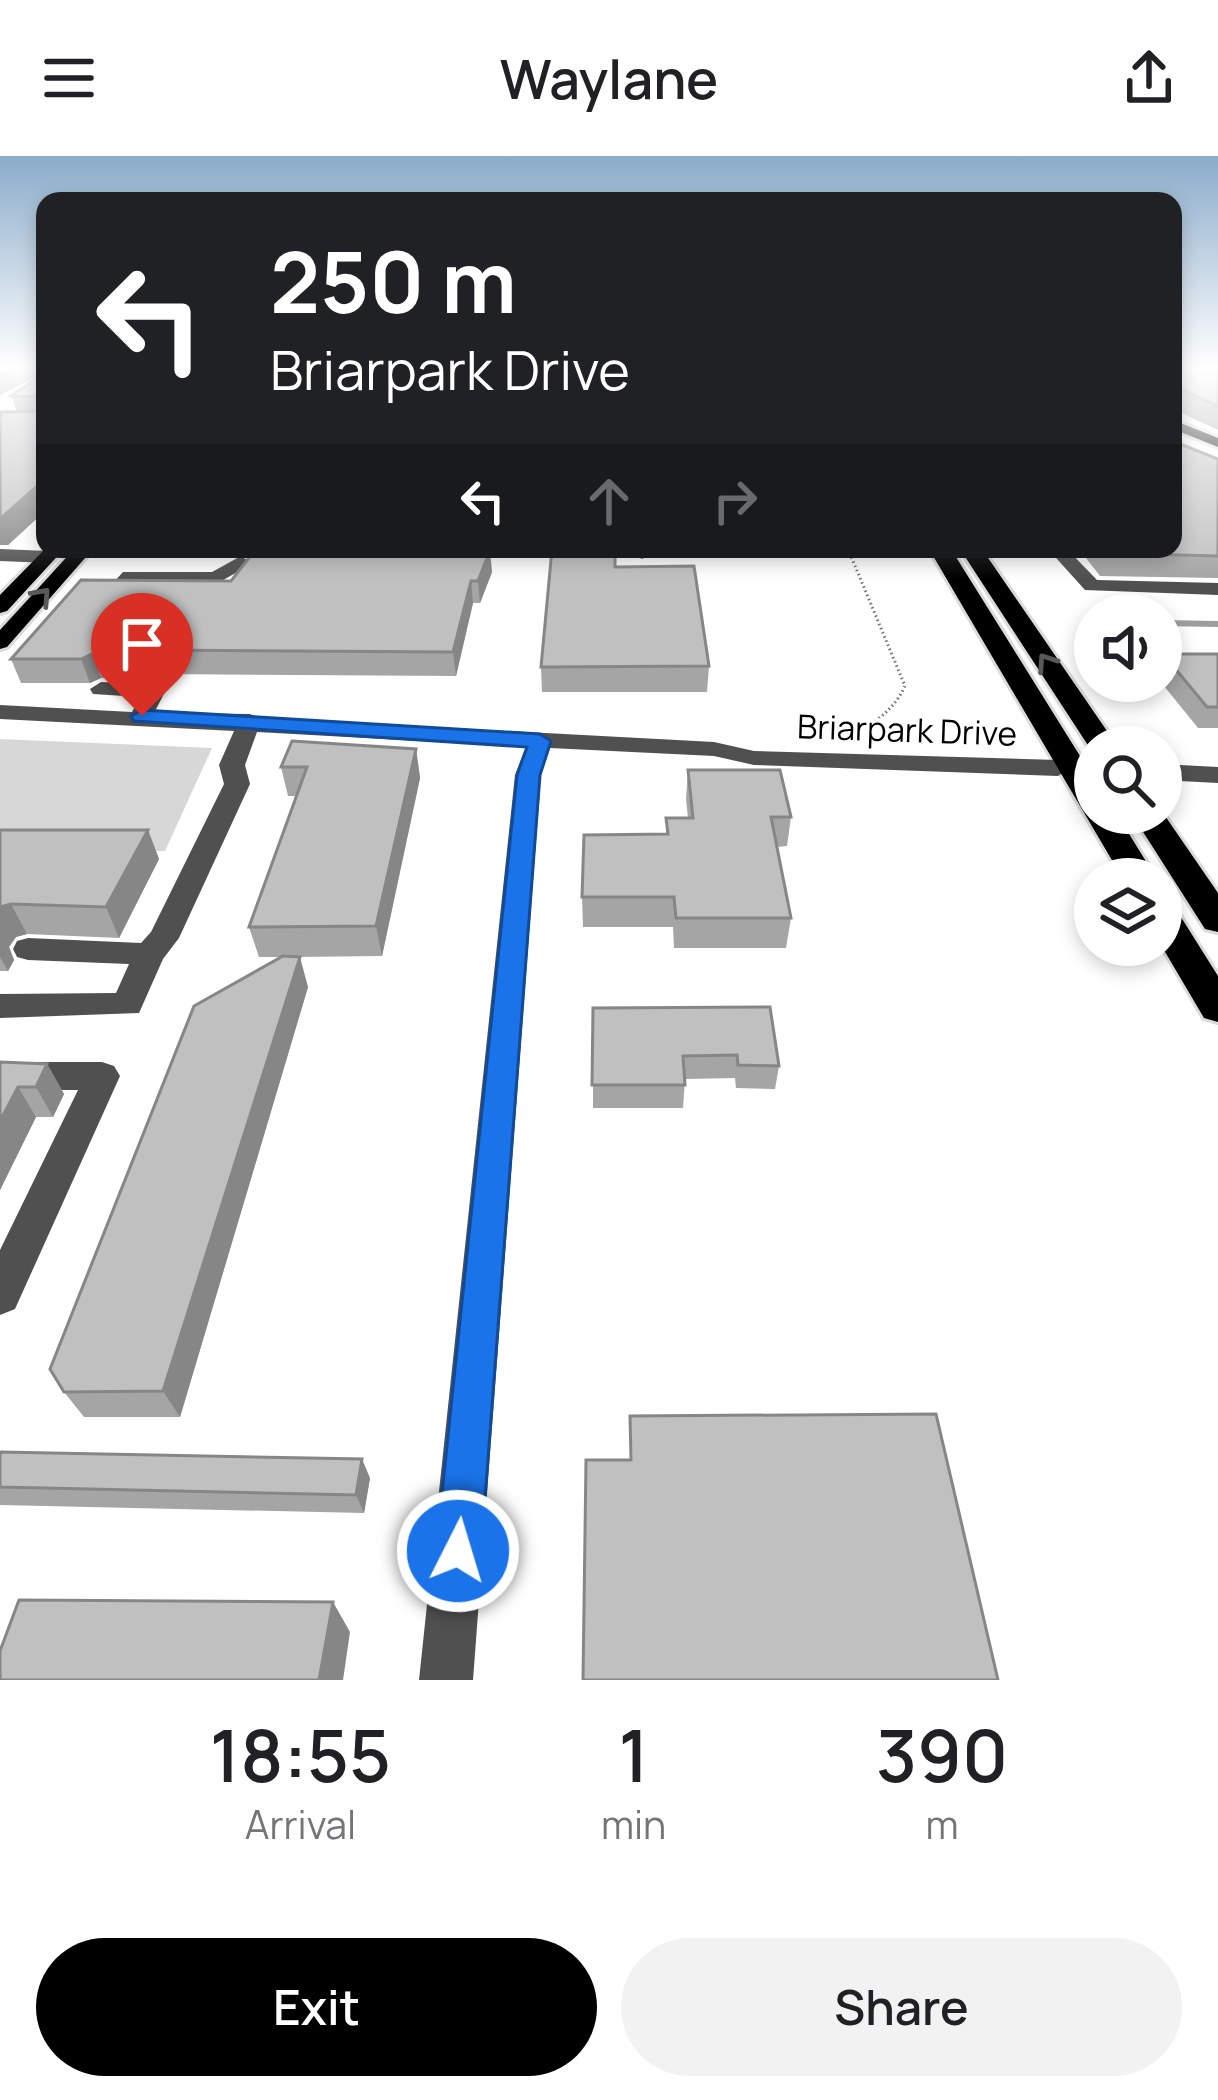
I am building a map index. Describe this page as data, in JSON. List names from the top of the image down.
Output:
{
  "streets": {
    "street": ["Briarpark Drive"]
  },
  "page": {
    "header": "Waylane",
    "turn": ["250 m", "Briarpark Drive"],
    "eta": [
      "18:55",
      "Arrival",
      "1",
      "min",
      "390",
      "m"
    ],
    "buttons": ["Exit", "Share"]
  }
}
